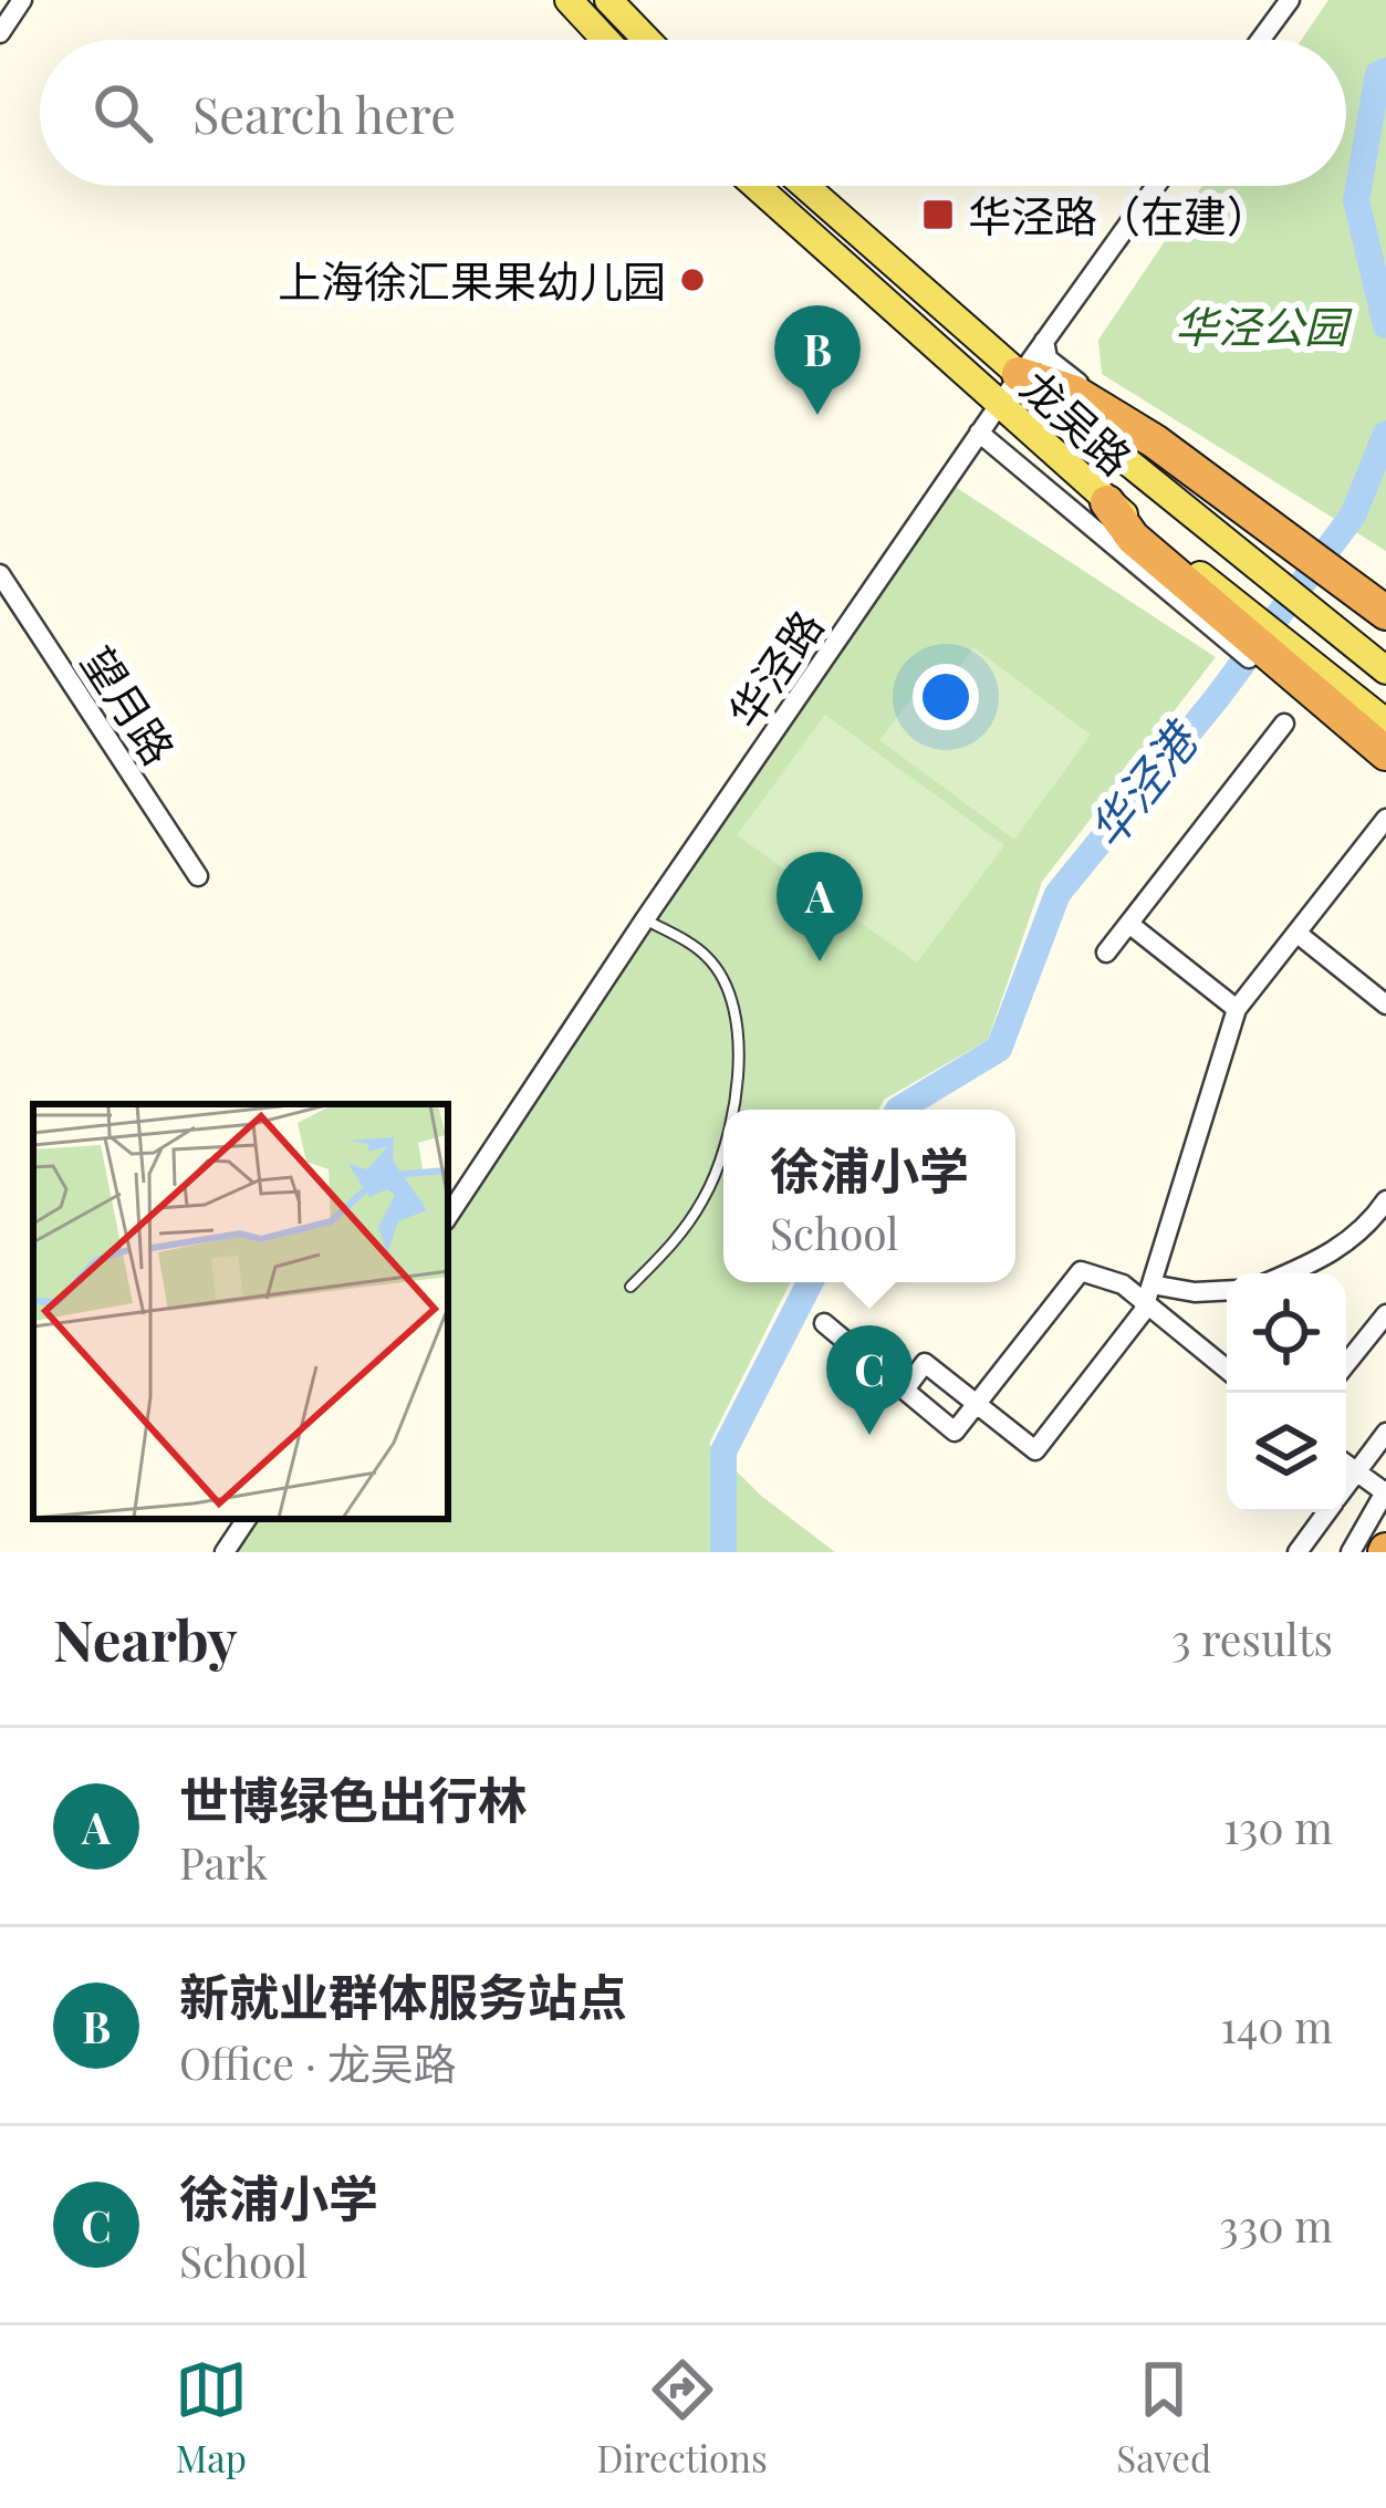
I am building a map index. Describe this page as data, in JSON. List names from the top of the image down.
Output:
{
  "streets": {
    "main road": ["龙吴路"],
    "street": ["华泾路", "望月路"]
  },
  "crossings": [
    ["龙吴路", "华泾路"]
  ],
  "water": ["华泾港"],
  "parks": ["华泾公园"],
  "places": {
    "transit": ["华泾路（在建）"],
    "other": ["上海徐汇果果幼儿园"]
  },
  "page": {
    "search": "Search here",
    "pins": ["B", "A", "C"],
    "popup": ["徐浦小学", "School"],
    "heading": ["Nearby", "3 results"],
    "list": [
      {
        "mark": "A",
        "name": "世博绿色出行林",
        "note": "Park",
        "value": "130 m"
      },
      {
        "mark": "B",
        "name": "新就业群体服务站点",
        "note": "Office · 龙吴路",
        "value": "140 m"
      },
      {
        "mark": "C",
        "name": "徐浦小学",
        "note": "School",
        "value": "330 m"
      }
    ],
    "nav": ["Map", "Directions", "Saved"]
  }
}
